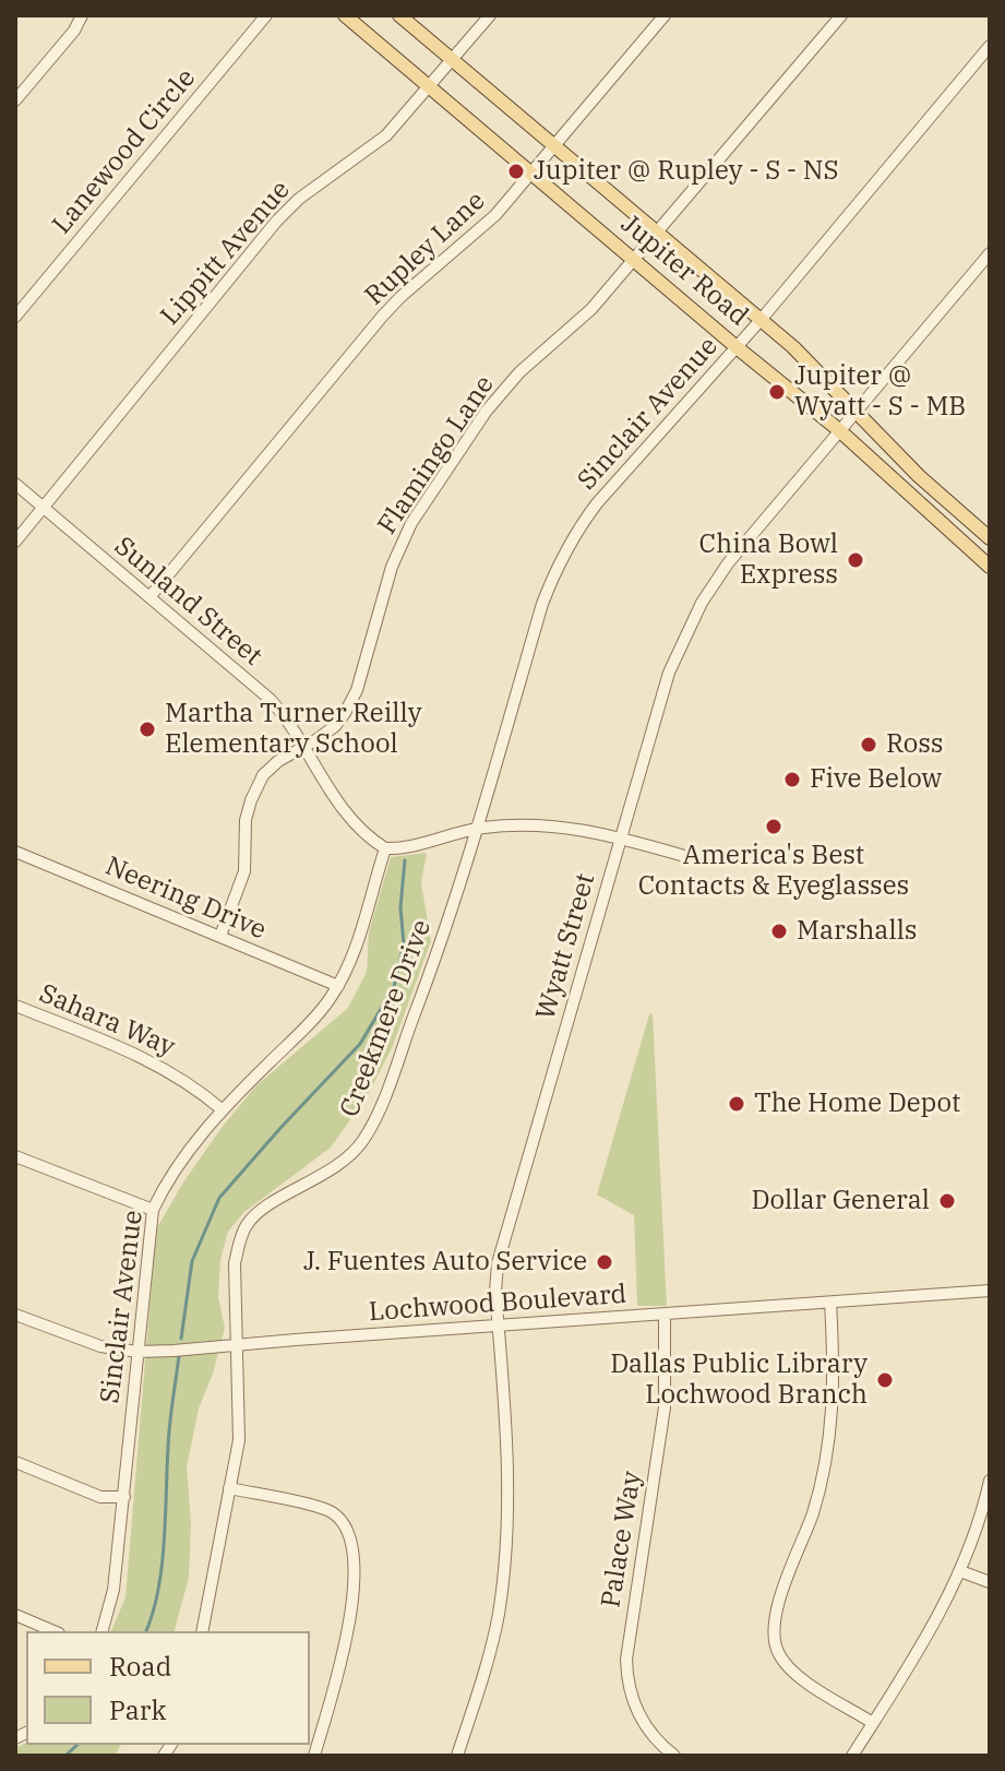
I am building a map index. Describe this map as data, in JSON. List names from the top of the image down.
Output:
{
  "streets": {
    "main road": ["Jupiter Road"],
    "street": [
      "Lanewood Circle",
      "Rupley Lane",
      "Lippitt Avenue",
      "Sinclair Avenue",
      "Flamingo Lane",
      "Sunland Street",
      "Neering Drive",
      "Wyatt Street",
      "Creekmere Drive",
      "Sahara Way",
      "Lochwood Boulevard",
      "Palace Way"
    ]
  },
  "crossings": [
    ["Rupley Lane", "Jupiter Road"],
    ["Rupley Lane", "Sunland Street"],
    ["Lippitt Avenue", "Jupiter Road"],
    ["Lippitt Avenue", "Sunland Street"],
    ["Jupiter Road", "Sinclair Avenue"],
    ["Jupiter Road", "Flamingo Lane"],
    ["Jupiter Road", "Wyatt Street"],
    ["Sinclair Avenue", "Sunland Street"],
    ["Sinclair Avenue", "Neering Drive"],
    ["Sinclair Avenue", "Creekmere Drive"],
    ["Sinclair Avenue", "Sahara Way"],
    ["Sinclair Avenue", "Lochwood Boulevard"],
    ["Flamingo Lane", "Sunland Street"],
    ["Flamingo Lane", "Neering Drive"],
    ["Wyatt Street", "Lochwood Boulevard"],
    ["Creekmere Drive", "Lochwood Boulevard"],
    ["Lochwood Boulevard", "Palace Way"]
  ],
  "places": [
    "Jupiter @ Rupley - S - NS",
    "Jupiter @ Wyatt - S - MB",
    "China Bowl Express",
    "Martha Turner Reilly Elementary School",
    "Ross",
    "Five Below",
    "America's Best Contacts & Eyeglasses",
    "Marshalls",
    "The Home Depot",
    "Dollar General",
    "J. Fuentes Auto Service",
    "Dallas Public Library Lochwood Branch"
  ],
  "legend": ["Road", "Park"]
}
